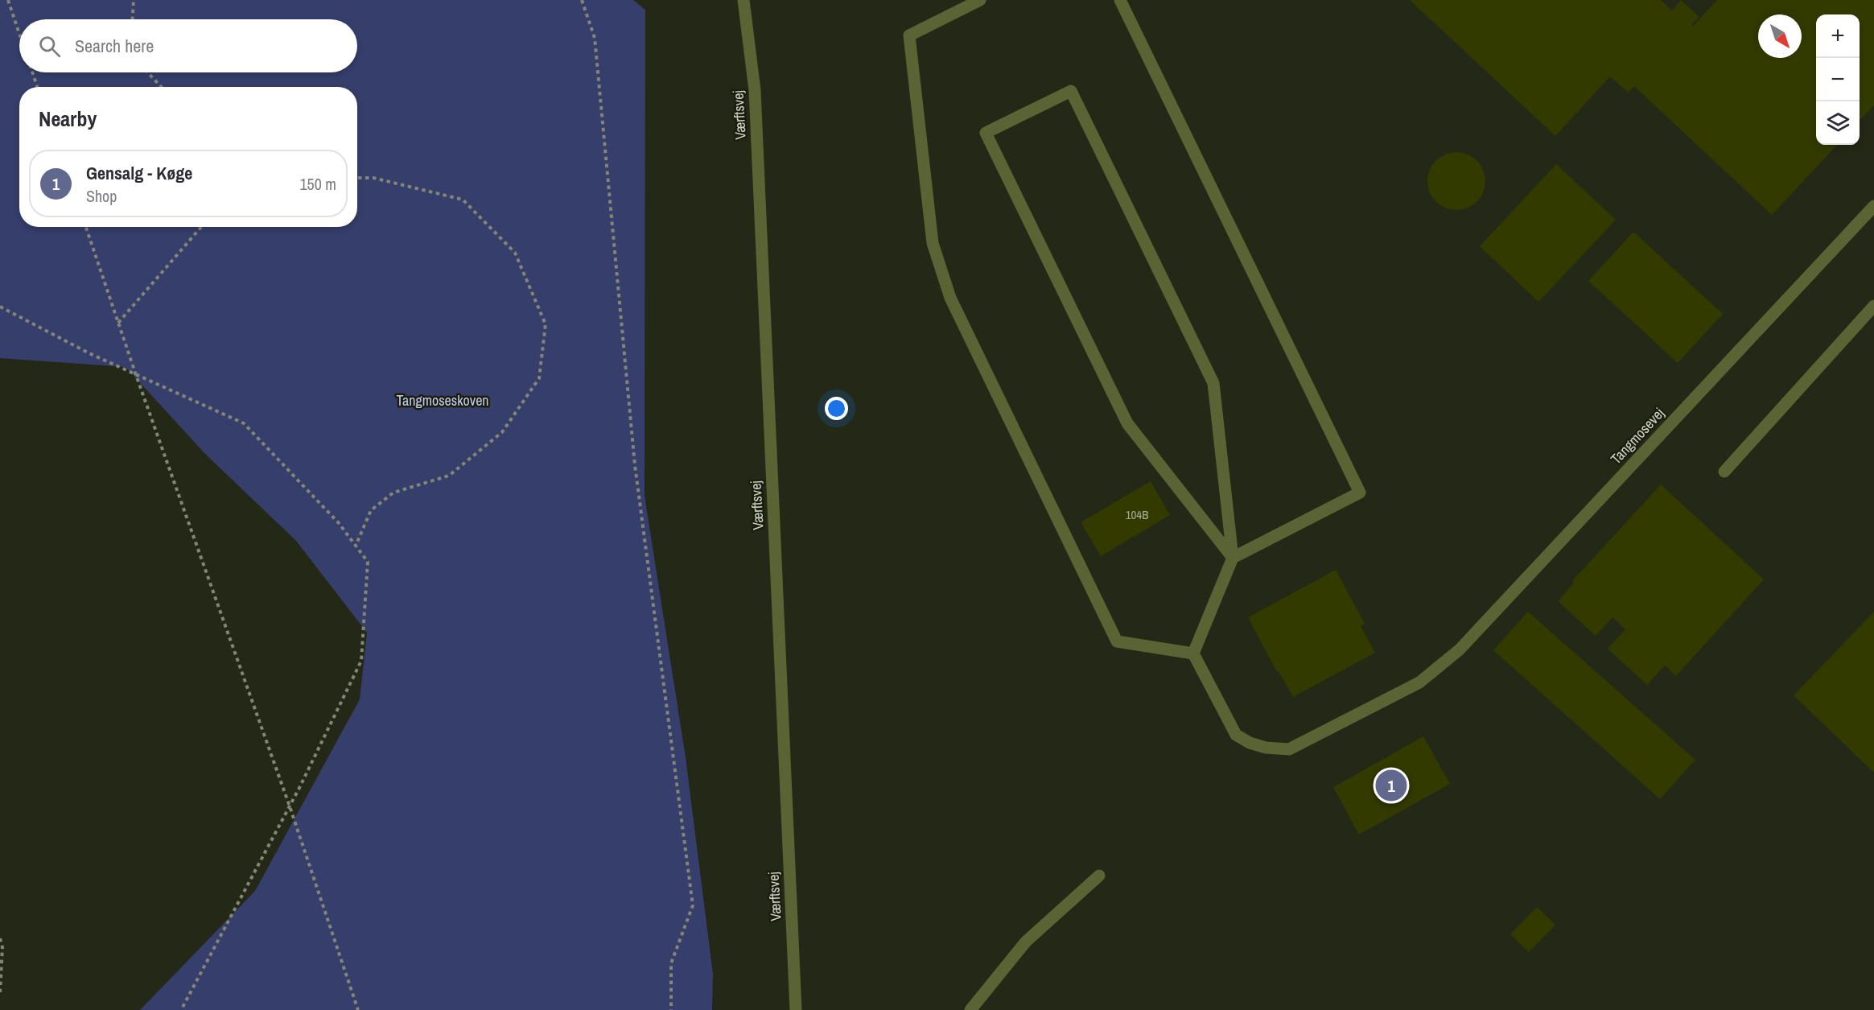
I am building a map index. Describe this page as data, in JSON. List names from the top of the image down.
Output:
{
  "streets": {
    "street": ["Værftsvej", "Tangmosevej"]
  },
  "parks": ["Tangmoseskoven"],
  "house_numbers": ["104B"],
  "north": "bottom right",
  "page": {
    "map_buttons": ["+", "−"],
    "search": "Search here",
    "heading": "Nearby",
    "list": [
      {
        "mark": "1",
        "name": "Gensalg - Køge",
        "note": "Shop",
        "value": "150 m"
      }
    ],
    "pins": "1"
  }
}
